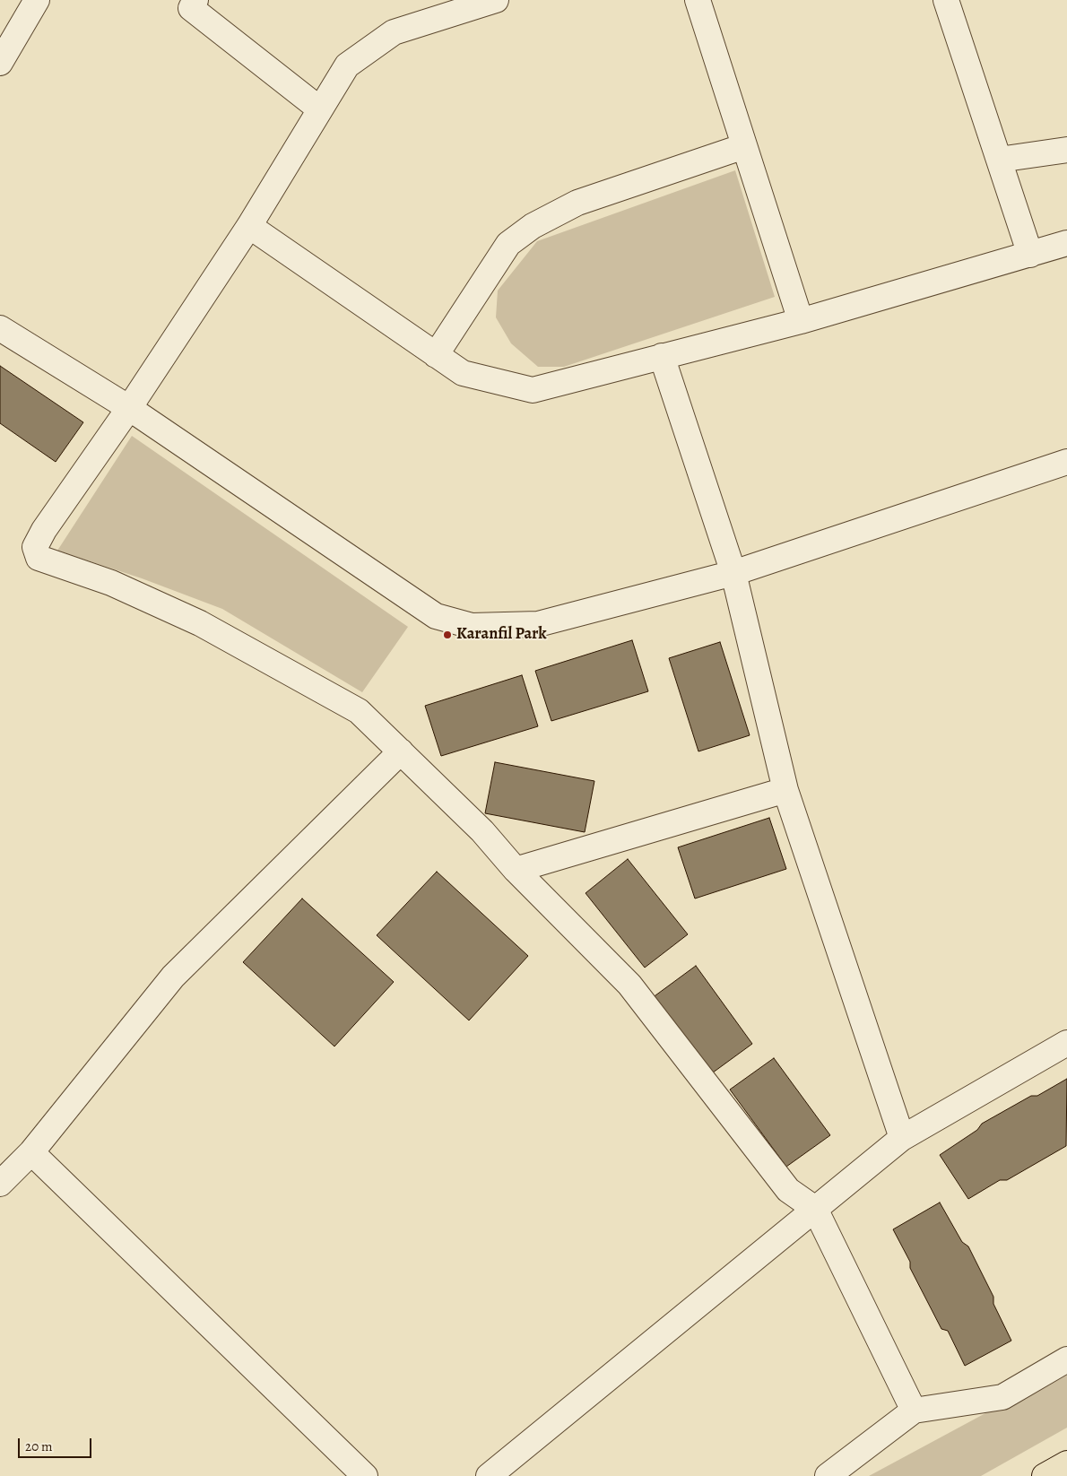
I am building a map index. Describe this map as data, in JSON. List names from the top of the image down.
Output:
{
  "places": ["Karanfil Park"],
  "scale_bar": "20 m"
}
